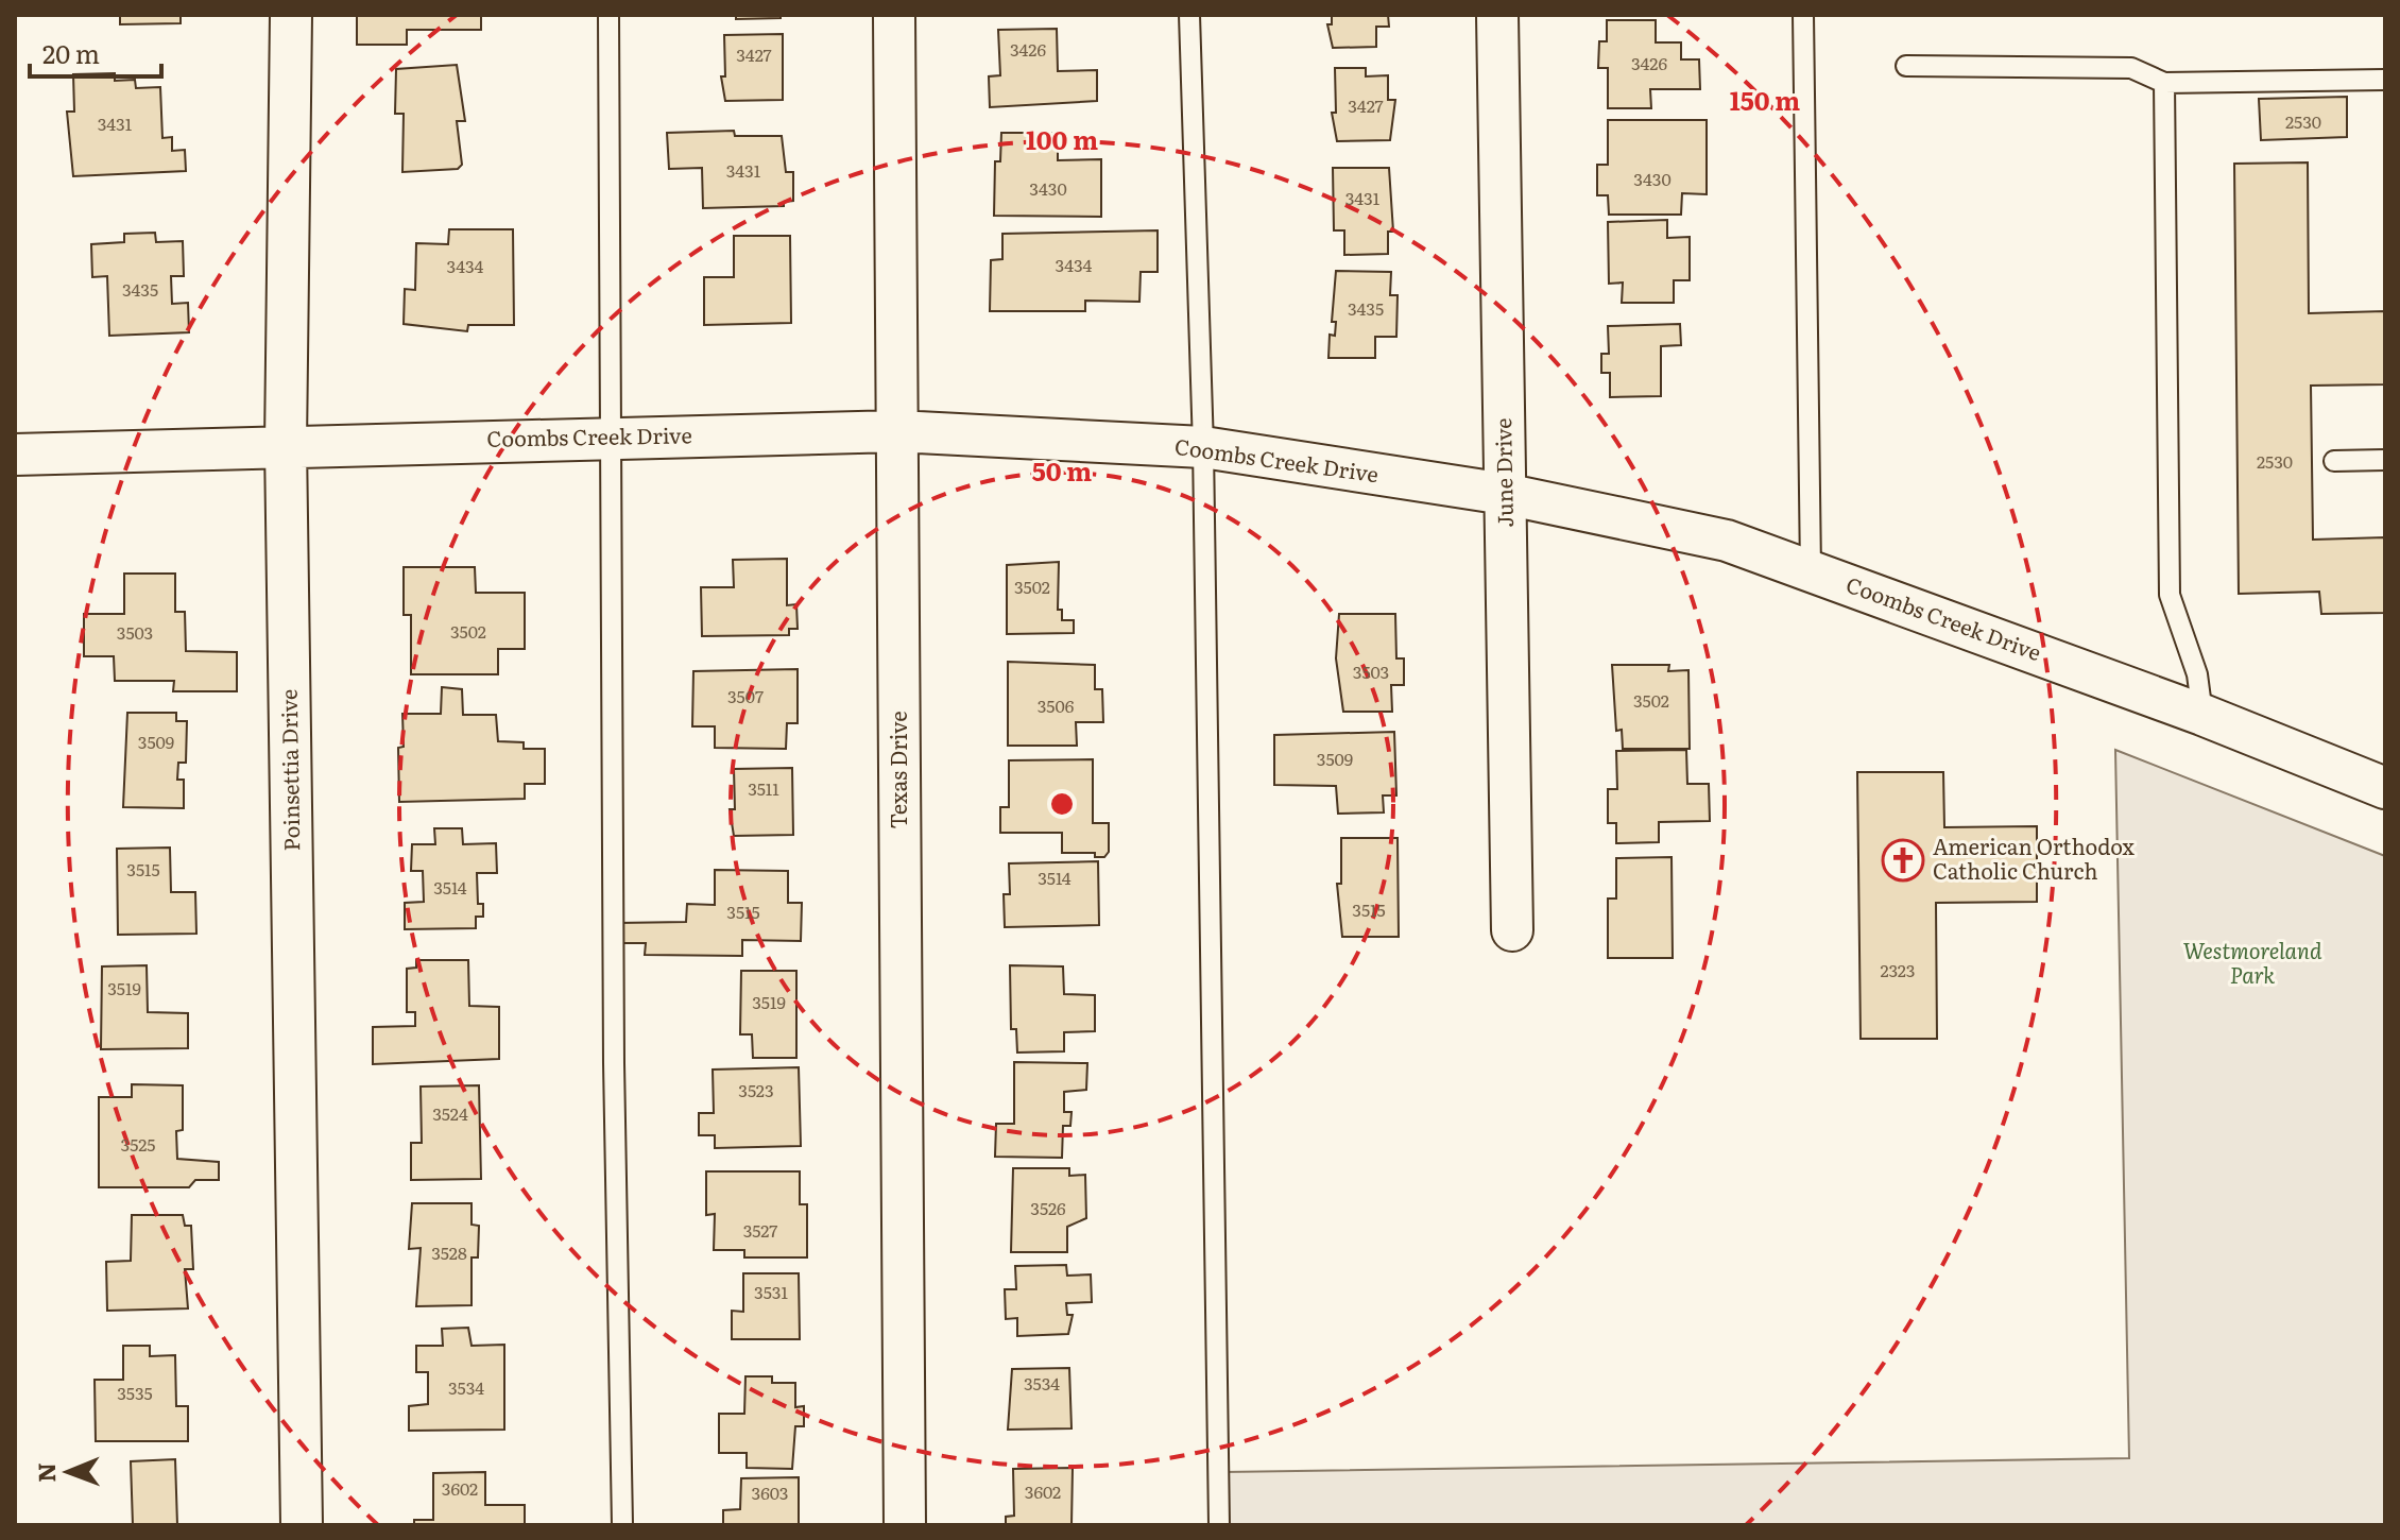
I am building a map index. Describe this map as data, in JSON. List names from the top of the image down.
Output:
{
  "streets": {
    "street": [
      "Coombs Creek Drive",
      "June Drive",
      "Poinsettia Drive",
      "Texas Drive"
    ]
  },
  "crossings": [
    ["Coombs Creek Drive", "June Drive"],
    ["Coombs Creek Drive", "Poinsettia Drive"],
    ["Coombs Creek Drive", "Texas Drive"]
  ],
  "parks": ["Westmoreland Park"],
  "places": {
    "church": ["American Orthodox Catholic Church"]
  },
  "house_numbers": [
    "3426",
    "3427",
    "3426",
    "3427",
    "2530",
    "3431",
    "3431",
    "3430",
    "3430",
    "3431",
    "3434",
    "3434",
    "3435",
    "3435",
    "2530",
    "3502",
    "3502",
    "3503",
    "3503",
    "3507",
    "3502",
    "3506",
    "3509",
    "3509",
    "3511",
    "3515",
    "3514",
    "3514",
    "3515",
    "3515",
    "2323",
    "3519",
    "3519",
    "3523",
    "3524",
    "3525",
    "3526",
    "3527",
    "3528",
    "3531",
    "3534",
    "3534",
    "3535",
    "3602",
    "3602",
    "3603"
  ],
  "scale_bar": "20 m",
  "north": "left",
  "rings": ["150 m", "100 m", "50 m"]
}
